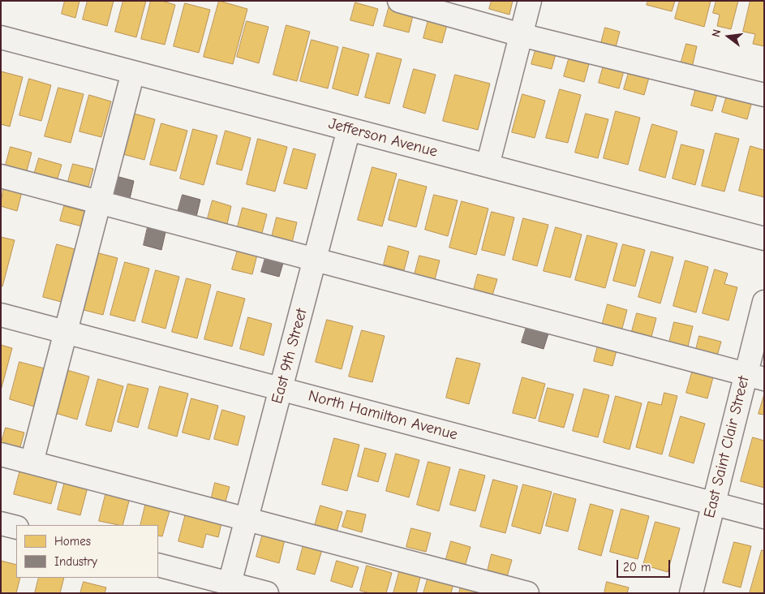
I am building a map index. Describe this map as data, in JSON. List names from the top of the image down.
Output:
{
  "streets": {
    "street": [
      "Jefferson Avenue",
      "East 9th Street",
      "North Hamilton Avenue",
      "East Saint Clair Street"
    ]
  },
  "crossings": [
    ["Jefferson Avenue", "East 9th Street"],
    ["East 9th Street", "North Hamilton Avenue"],
    ["North Hamilton Avenue", "East Saint Clair Street"]
  ],
  "legend": ["Homes", "Industry"],
  "scale_bar": "20 m",
  "north": "left"
}
